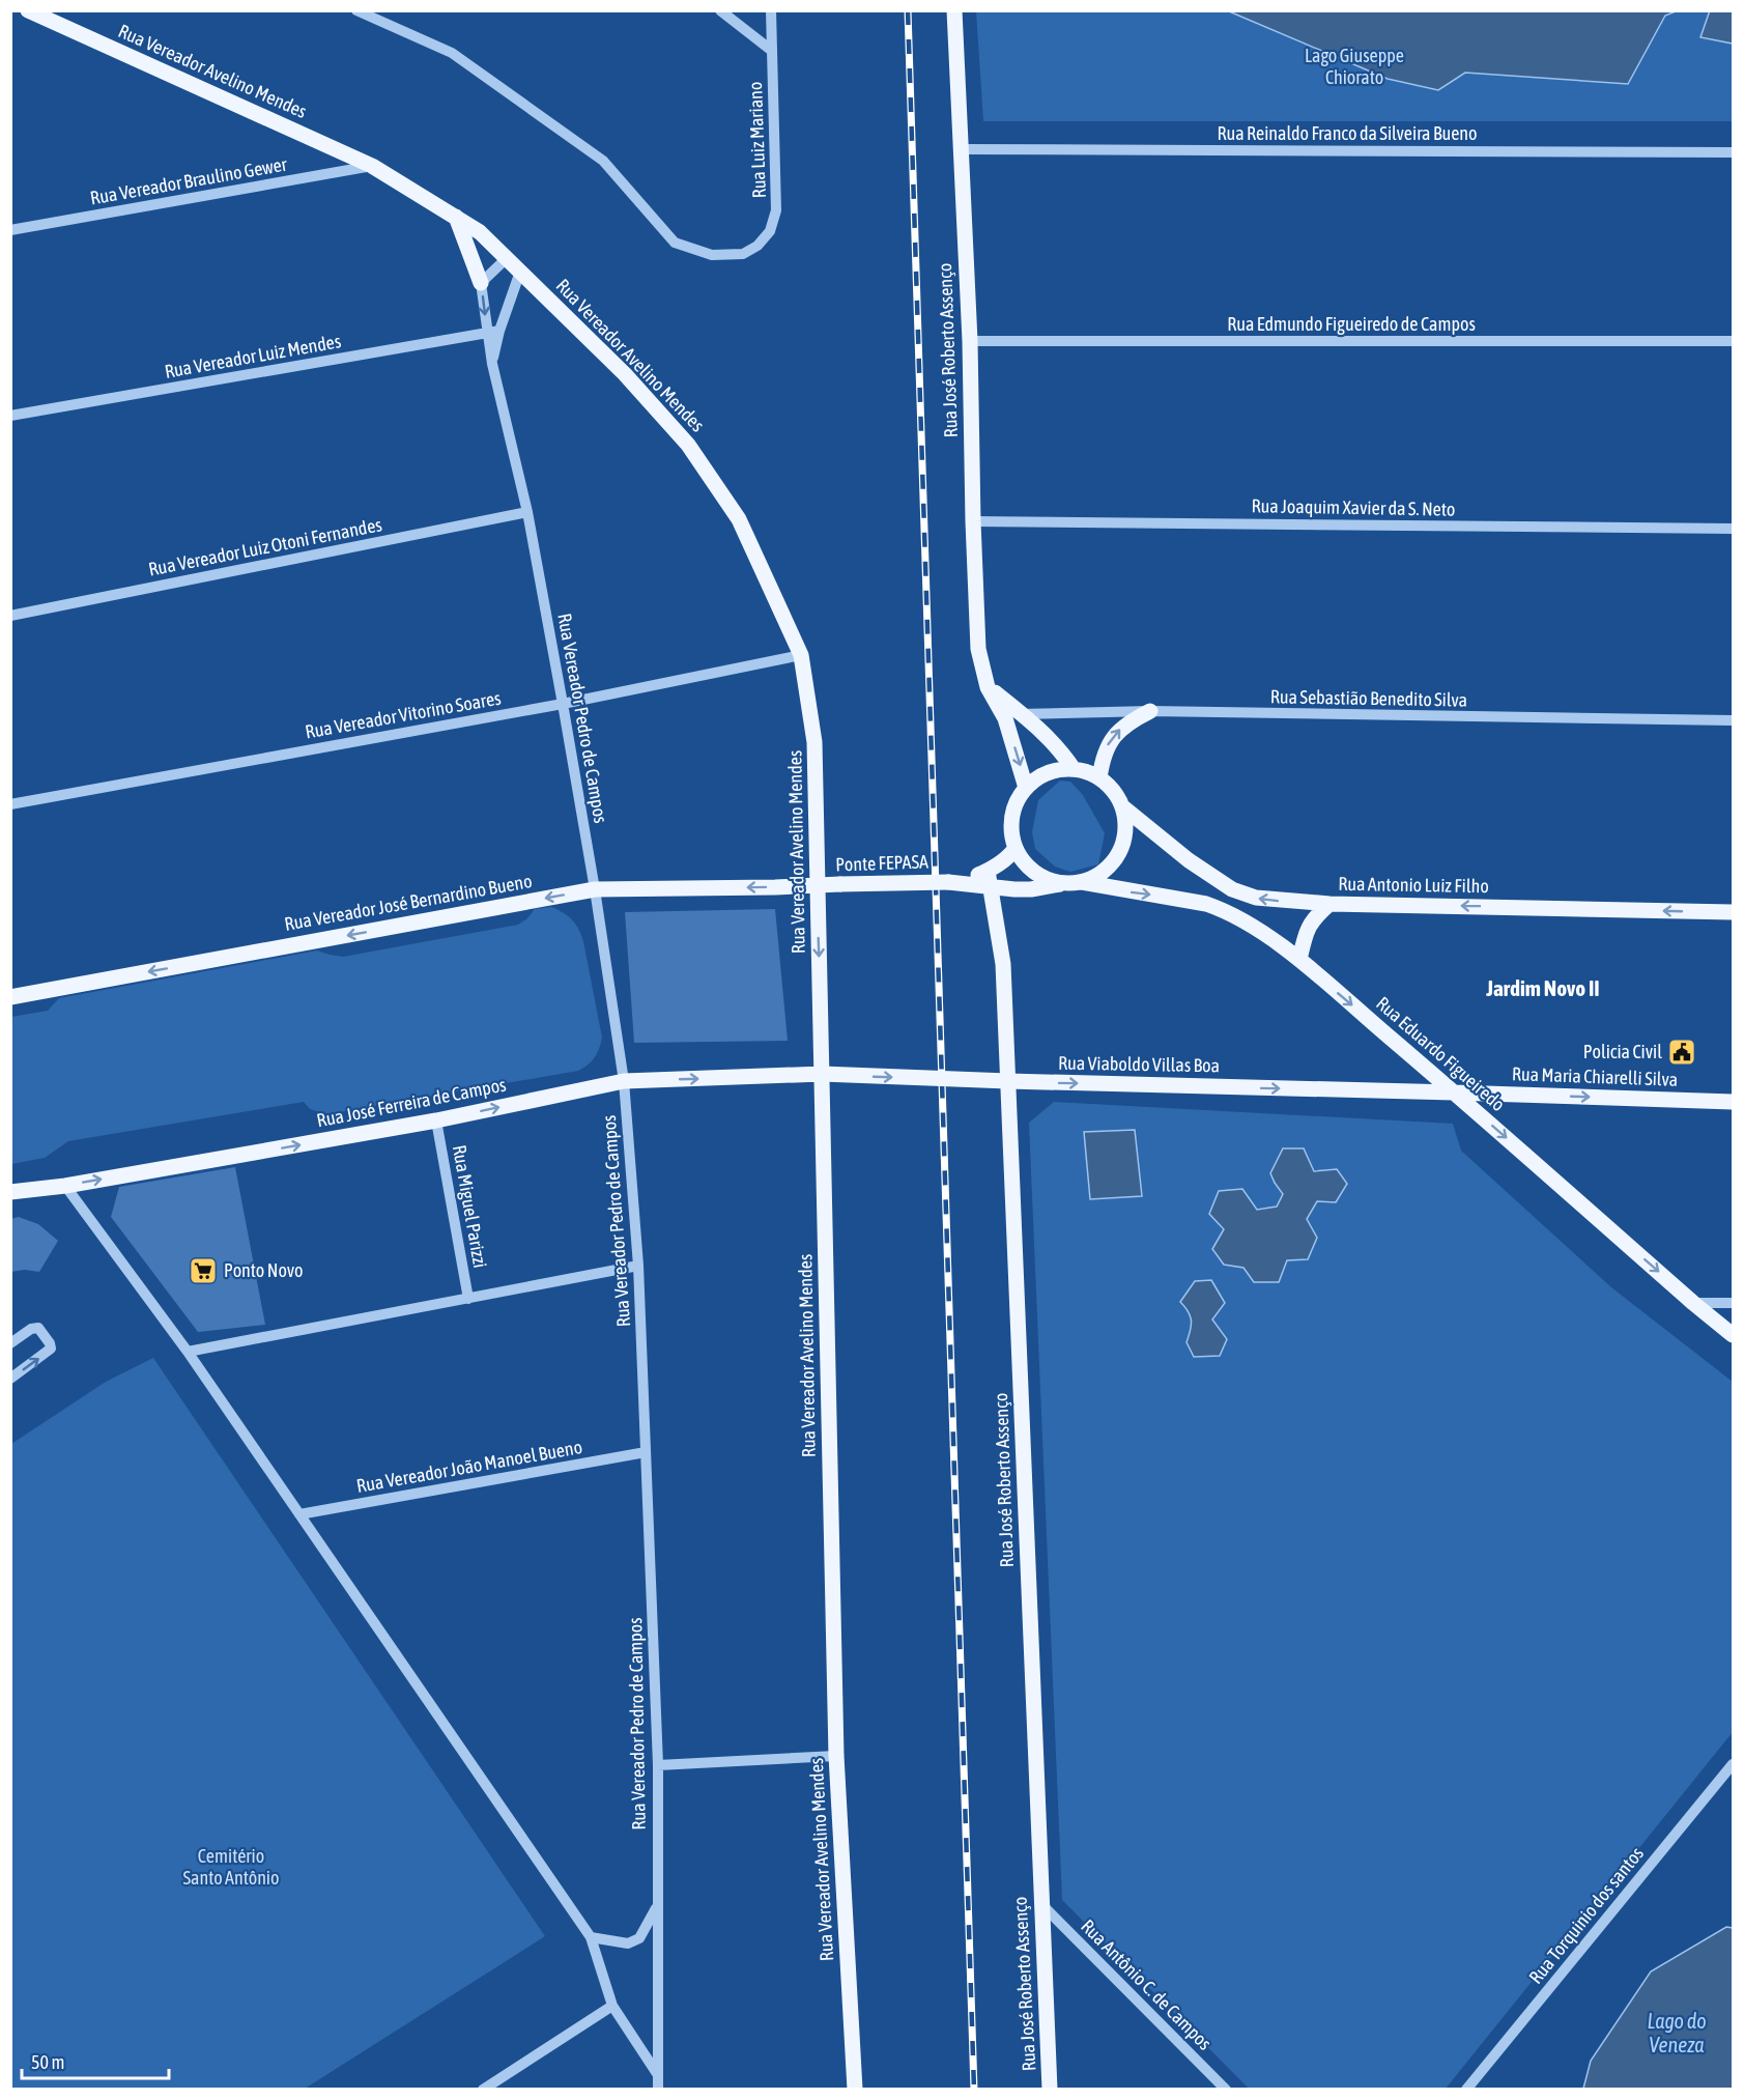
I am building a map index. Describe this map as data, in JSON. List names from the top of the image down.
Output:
{
  "streets": {
    "main road": [
      "Rua Vereador Avelino Mendes",
      "Rua José Roberto Assenço",
      "Ponte FEPASA",
      "Rua Antonio Luiz Filho",
      "Rua Vereador José Bernardino Bueno",
      "Rua Eduardo Figueiredo",
      "Rua Viaboldo Villas Boa",
      "Rua Maria Chiarelli Silva",
      "Rua José Ferreira de Campos"
    ],
    "street": [
      "Rua Reinaldo Franco da Silveira Bueno",
      "Rua Luiz Mariano",
      "Rua Vereador Braulino Gewer",
      "Rua Edmundo Figueiredo de Campos",
      "Rua Vereador Luiz Mendes",
      "Rua Joaquim Xavier da S. Neto",
      "Rua Vereador Luiz Otoni Fernandes",
      "Rua Sebastião Benedito Silva",
      "Rua Vereador Vitorino Soares",
      "Rua Vereador Pedro de Campos",
      "Rua Miguel Parizzi",
      "Rua Vereador João Manoel Bueno",
      "Rua Torquinio dos santos",
      "Rua Antônio C. de Campos"
    ]
  },
  "crossings": [
    ["Rua Vereador Avelino Mendes", "Rua Vereador Braulino Gewer"],
    ["Rua Vereador Avelino Mendes", "Rua Vereador Vitorino Soares"],
    ["Rua Vereador Avelino Mendes", "Rua Vereador Pedro de Campos"],
    ["Rua Vereador Avelino Mendes", "Ponte FEPASA"],
    ["Rua Vereador Avelino Mendes", "Rua Vereador José Bernardino Bueno"],
    ["Rua Vereador Avelino Mendes", "Rua Viaboldo Villas Boa"],
    ["Rua Vereador Avelino Mendes", "Rua José Ferreira de Campos"],
    ["Rua Reinaldo Franco da Silveira Bueno", "Rua José Roberto Assenço"],
    ["Rua Edmundo Figueiredo de Campos", "Rua José Roberto Assenço"],
    ["Rua José Roberto Assenço", "Rua Joaquim Xavier da S. Neto"],
    ["Rua José Roberto Assenço", "Rua Sebastião Benedito Silva"],
    ["Rua José Roberto Assenço", "Rua Antonio Luiz Filho"],
    ["Rua José Roberto Assenço", "Rua Eduardo Figueiredo"],
    ["Rua José Roberto Assenço", "Rua Viaboldo Villas Boa"],
    ["Rua José Roberto Assenço", "Rua Antônio C. de Campos"],
    ["Rua Vereador Luiz Mendes", "Rua Vereador Pedro de Campos"],
    ["Rua Vereador Luiz Otoni Fernandes", "Rua Vereador Pedro de Campos"],
    ["Rua Vereador Vitorino Soares", "Rua Vereador Pedro de Campos"],
    ["Rua Vereador Pedro de Campos", "Rua Vereador José Bernardino Bueno"],
    ["Rua Vereador Pedro de Campos", "Rua José Ferreira de Campos"],
    ["Rua Vereador Pedro de Campos", "Rua Vereador João Manoel Bueno"],
    ["Ponte FEPASA", "Rua Vereador José Bernardino Bueno"],
    ["Rua Antonio Luiz Filho", "Rua Eduardo Figueiredo"],
    ["Rua Eduardo Figueiredo", "Rua Viaboldo Villas Boa"],
    ["Rua Eduardo Figueiredo", "Rua Maria Chiarelli Silva"],
    ["Rua Viaboldo Villas Boa", "Rua Maria Chiarelli Silva"],
    ["Rua Viaboldo Villas Boa", "Rua José Ferreira de Campos"],
    ["Rua José Ferreira de Campos", "Rua Miguel Parizzi"]
  ],
  "one_way": [
    "Rua Antonio Luiz Filho",
    "Rua Vereador José Bernardino Bueno",
    "Rua Eduardo Figueiredo",
    "Rua Viaboldo Villas Boa",
    "Rua Maria Chiarelli Silva",
    "Rua José Ferreira de Campos"
  ],
  "districts": ["Jardim Novo II"],
  "water": ["Lago do Veneza"],
  "parks": ["Lago Giuseppe Chiorato", "Cemitério Santo Antônio"],
  "places": {
    "public building": ["Policia Civil"],
    "supermarket": ["Ponto Novo"]
  },
  "scale_bar": "50 m"
}
